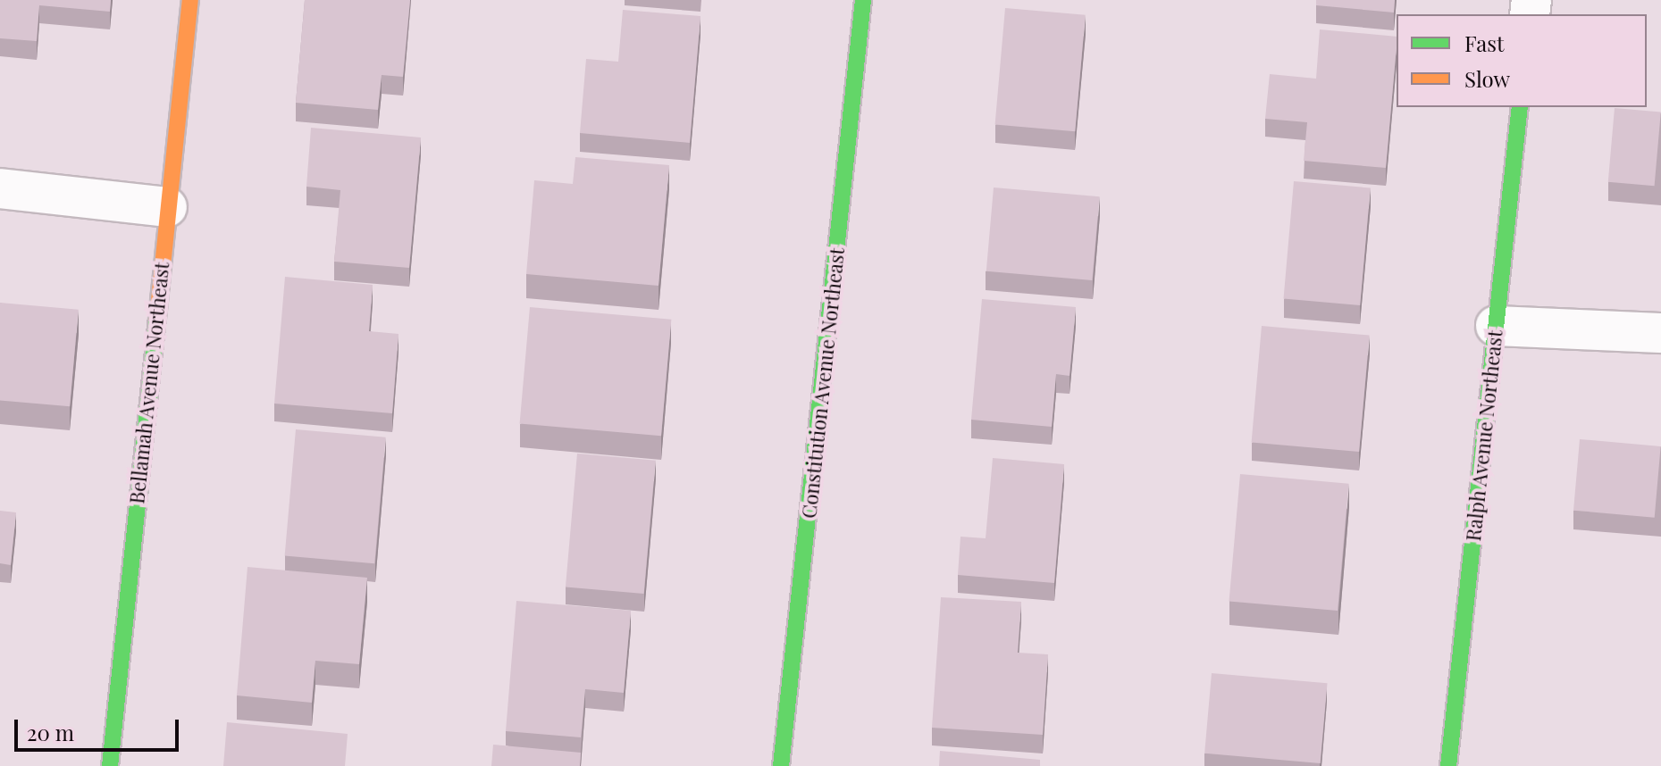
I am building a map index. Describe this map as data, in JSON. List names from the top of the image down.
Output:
{
  "streets": {
    "street": ["Bellamah Avenue Northeast", "Constitution Avenue Northeast", "Ralph Avenue Northeast"]
  },
  "legend": ["Fast", "Slow"],
  "scale_bar": "20 m"
}
